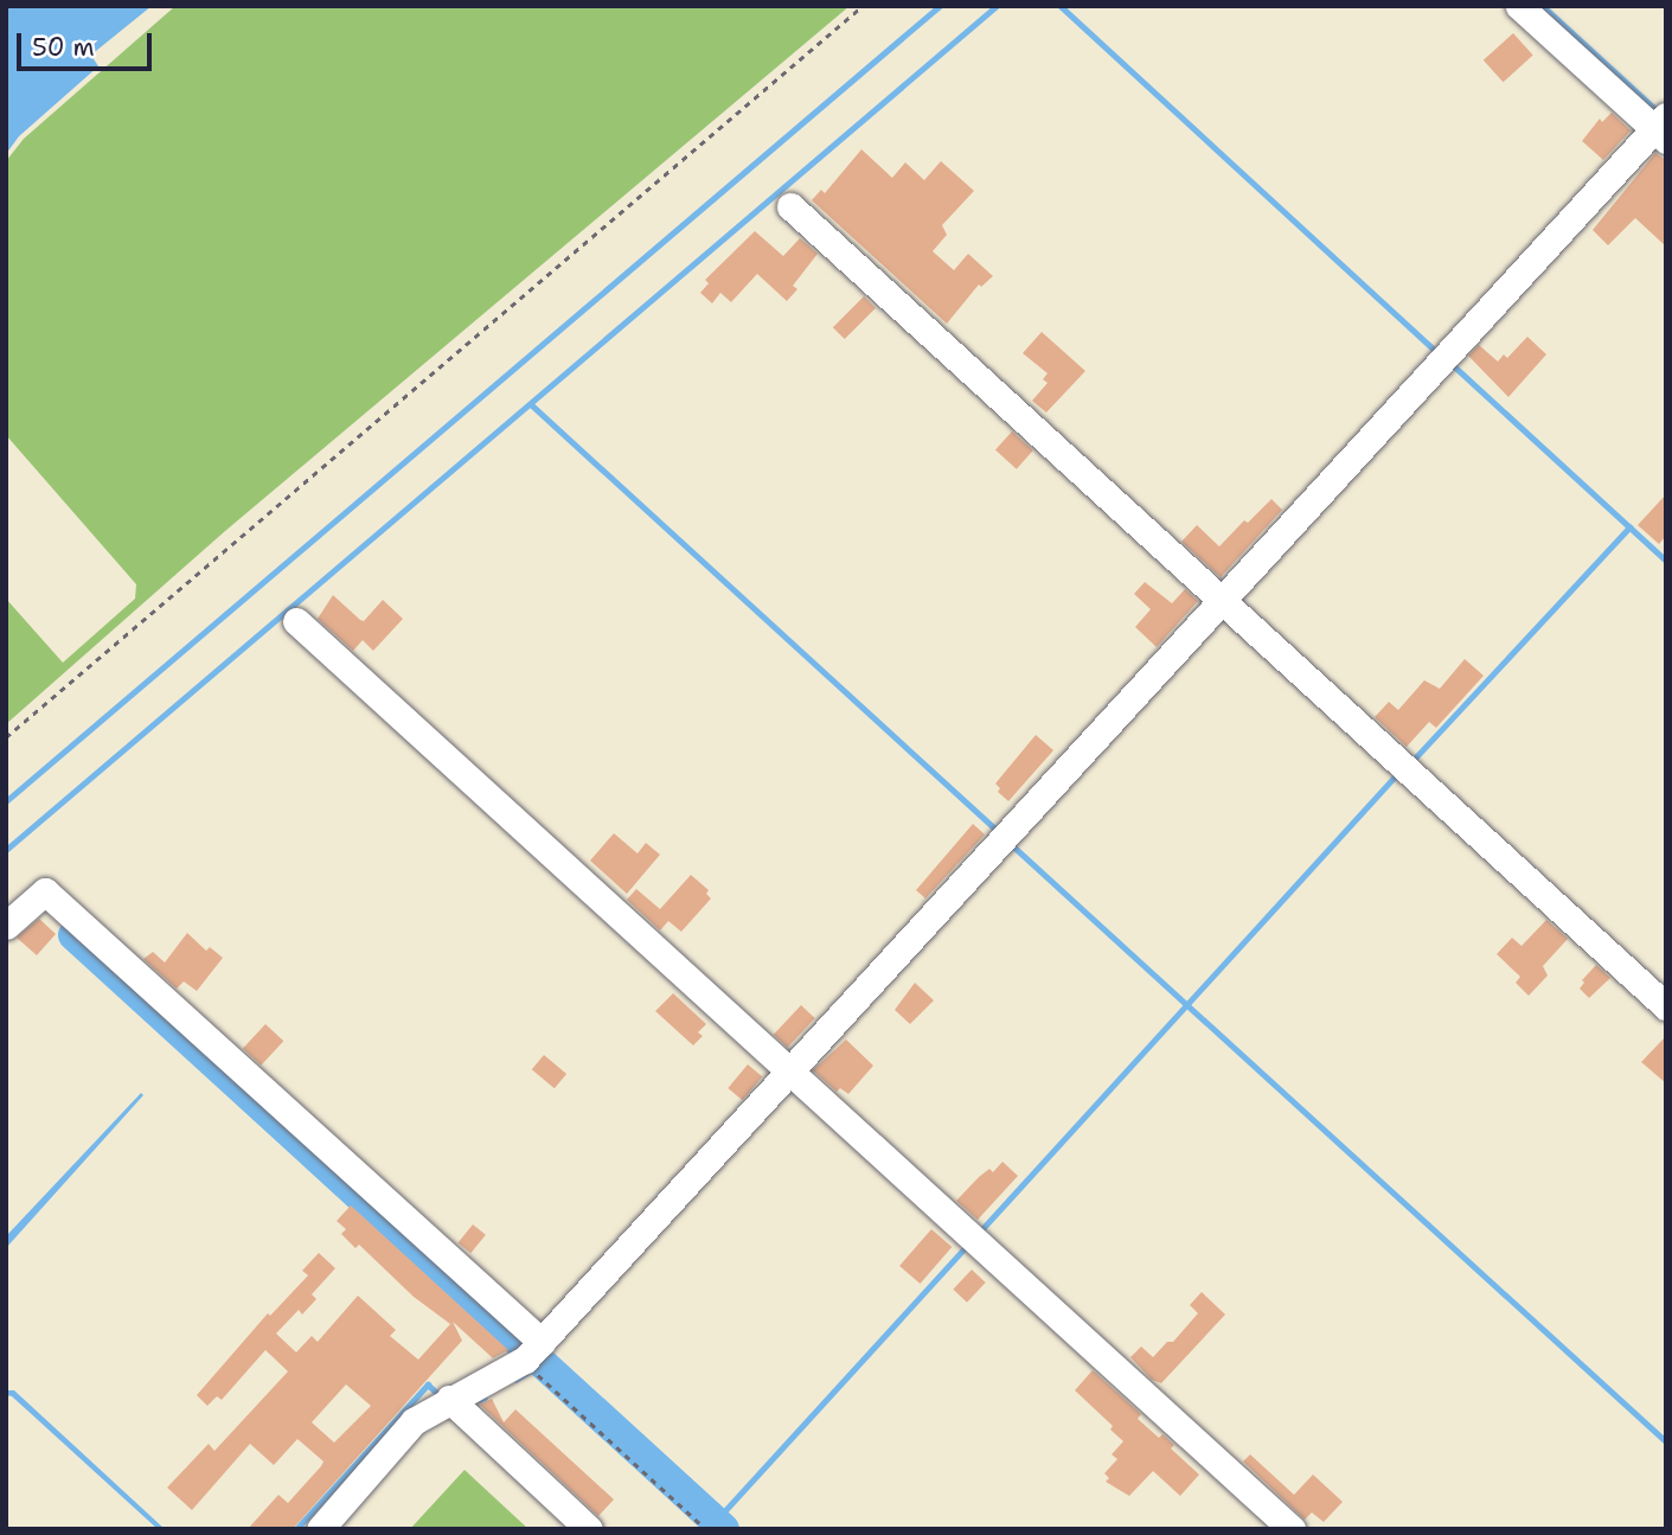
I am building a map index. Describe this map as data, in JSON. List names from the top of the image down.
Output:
{
  "scale_bar": "50 m"
}
